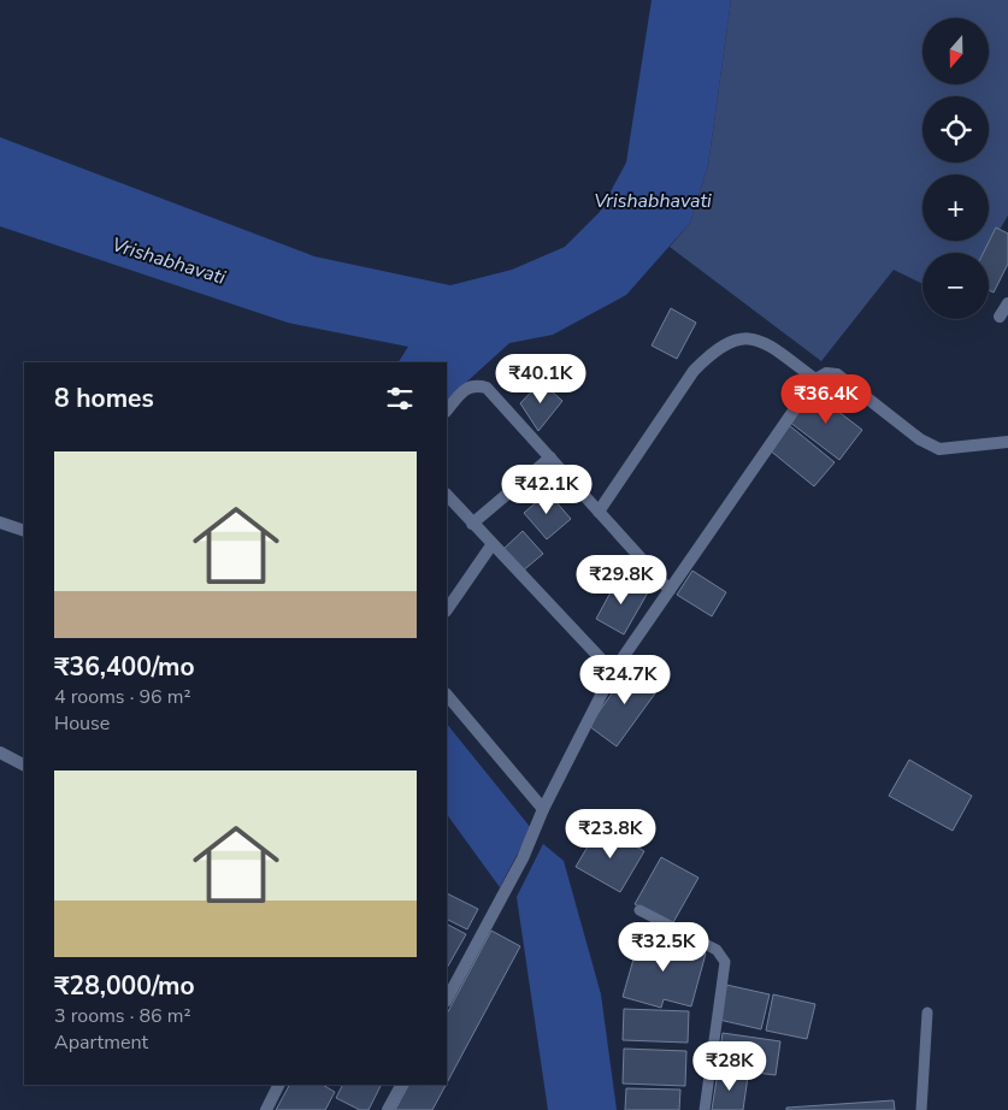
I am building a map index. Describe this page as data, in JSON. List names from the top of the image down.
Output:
{
  "water": ["Vrishabhavati"],
  "north": "bottom",
  "page": {
    "map_buttons": ["+", "−"],
    "price": [
      "₹40.1K",
      "₹36.4K",
      "₹42.1K",
      "₹29.8K",
      "₹24.7K",
      "₹23.8K",
      "₹32.5K",
      "₹28K"
    ],
    "heading": "8 homes",
    "list": [
      {
        "name": "₹36,400/mo",
        "note": "4 rooms · 96 m² · House"
      },
      {
        "name": "₹28,000/mo",
        "note": "3 rooms · 86 m² · Apartment"
      }
    ]
  }
}
